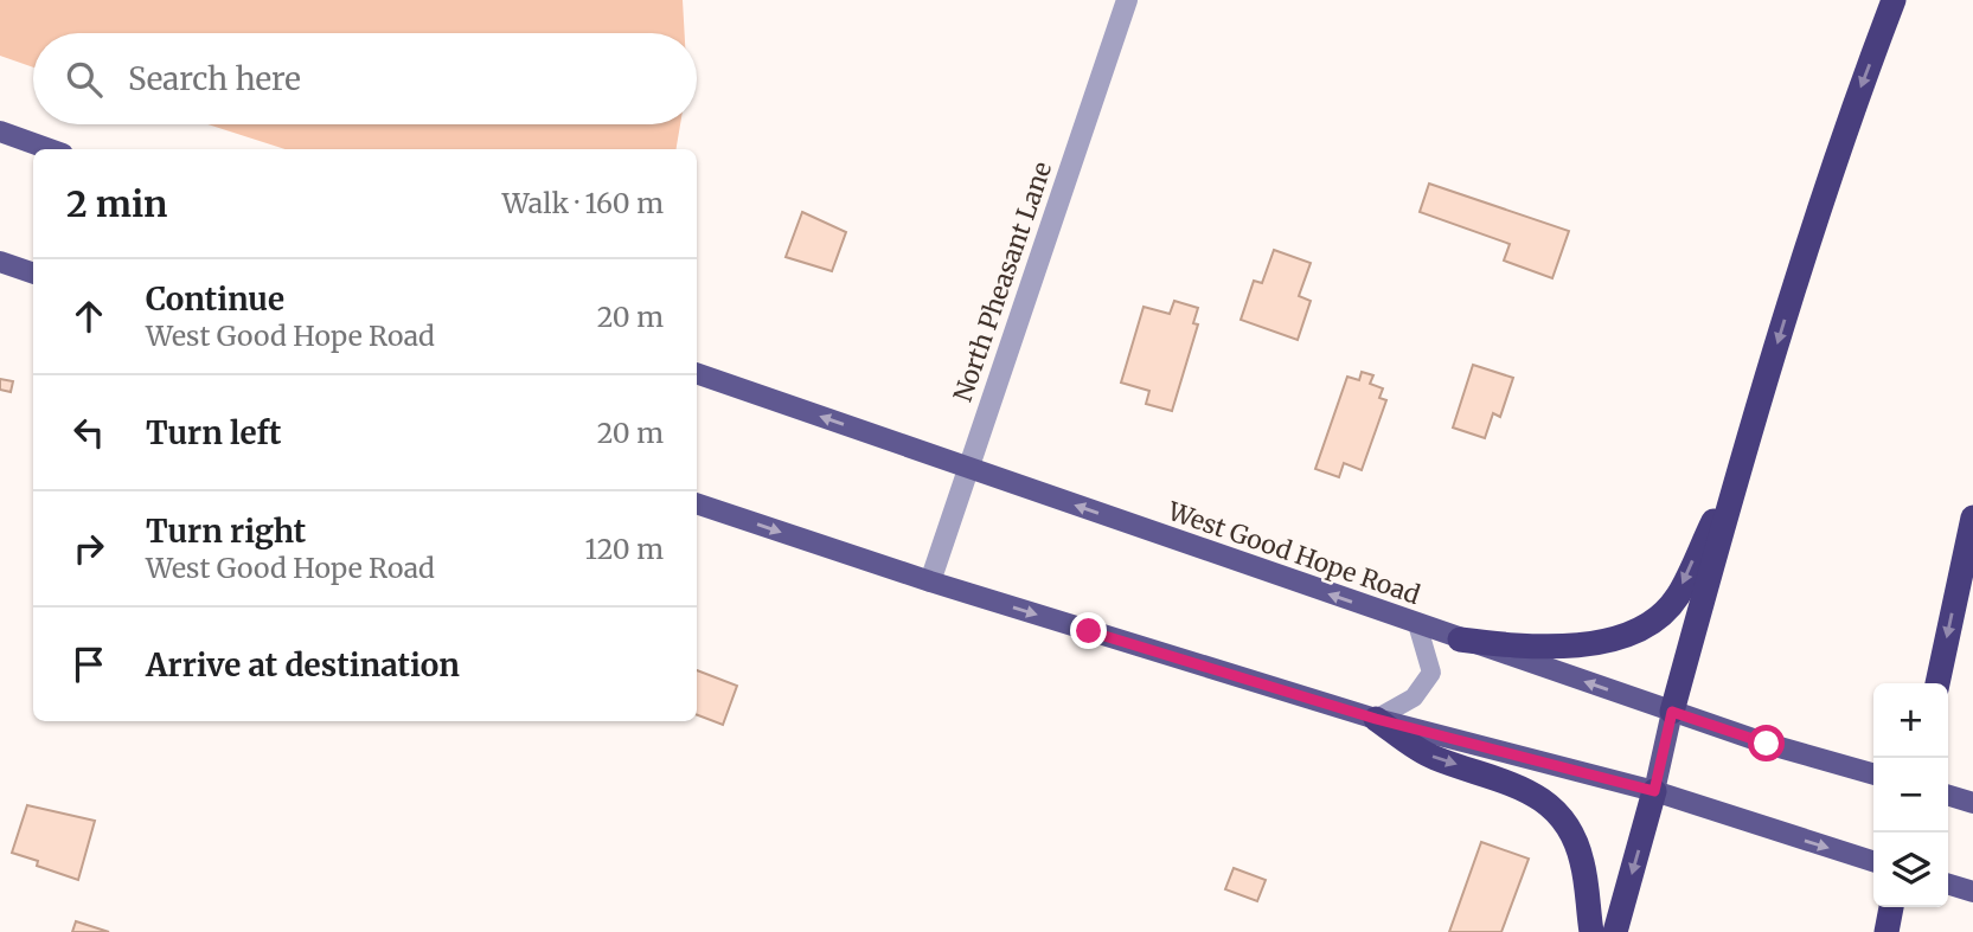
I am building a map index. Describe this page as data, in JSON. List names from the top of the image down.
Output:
{
  "streets": {
    "main road": ["West Good Hope Road"],
    "street": ["North Pheasant Lane"]
  },
  "crossings": [
    ["North Pheasant Lane", "West Good Hope Road"]
  ],
  "page": {
    "search": "Search here",
    "heading": ["2 min", "Walk · 160 m"],
    "list": [
      ["Continue", "West Good Hope Road", "20 m"],
      ["Turn left", "20 m"],
      ["Turn right", "West Good Hope Road", "120 m"],
      "Arrive at destination"
    ],
    "map_buttons": ["+", "−"]
  }
}
